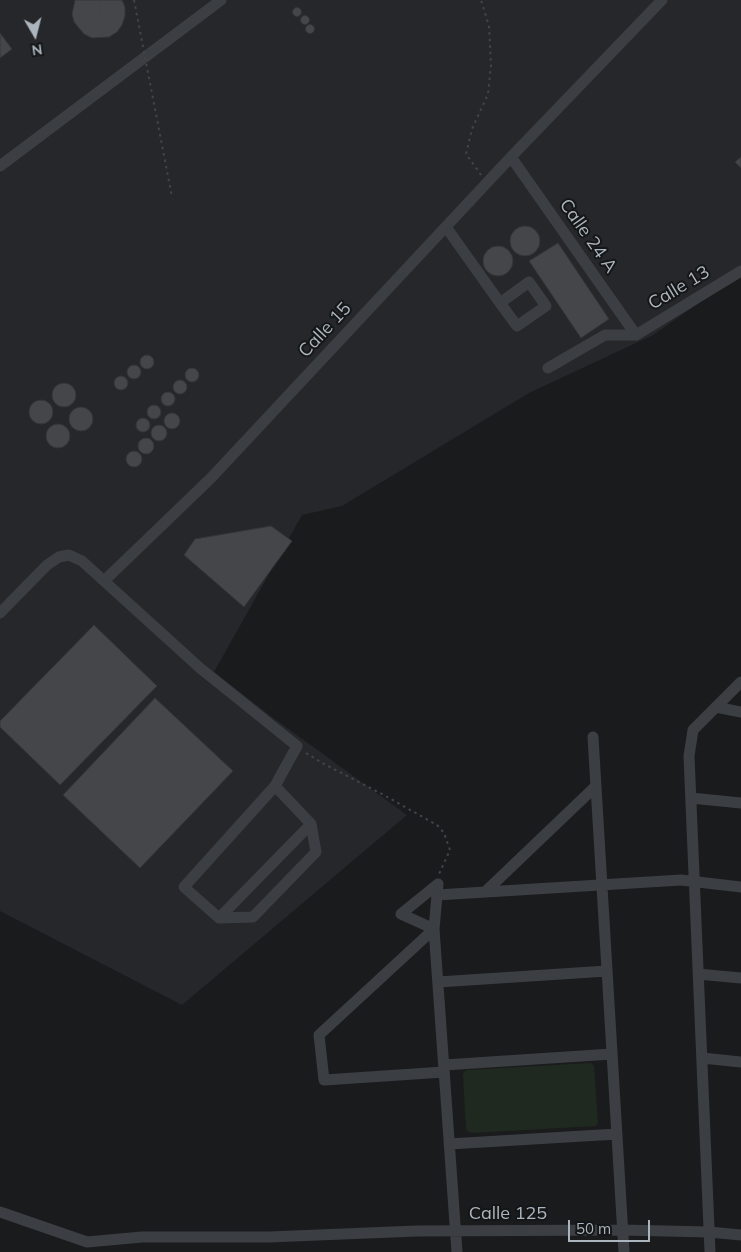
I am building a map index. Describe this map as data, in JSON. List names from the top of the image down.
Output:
{
  "streets": {
    "street": [
      "Calle 24 A",
      "Calle 13",
      "Calle 15",
      "Calle 125"
    ]
  },
  "crossings": [
    ["Calle 24 A", "Calle 13"],
    ["Calle 24 A", "Calle 15"]
  ],
  "scale_bar": "50 m",
  "north": "bottom"
}
